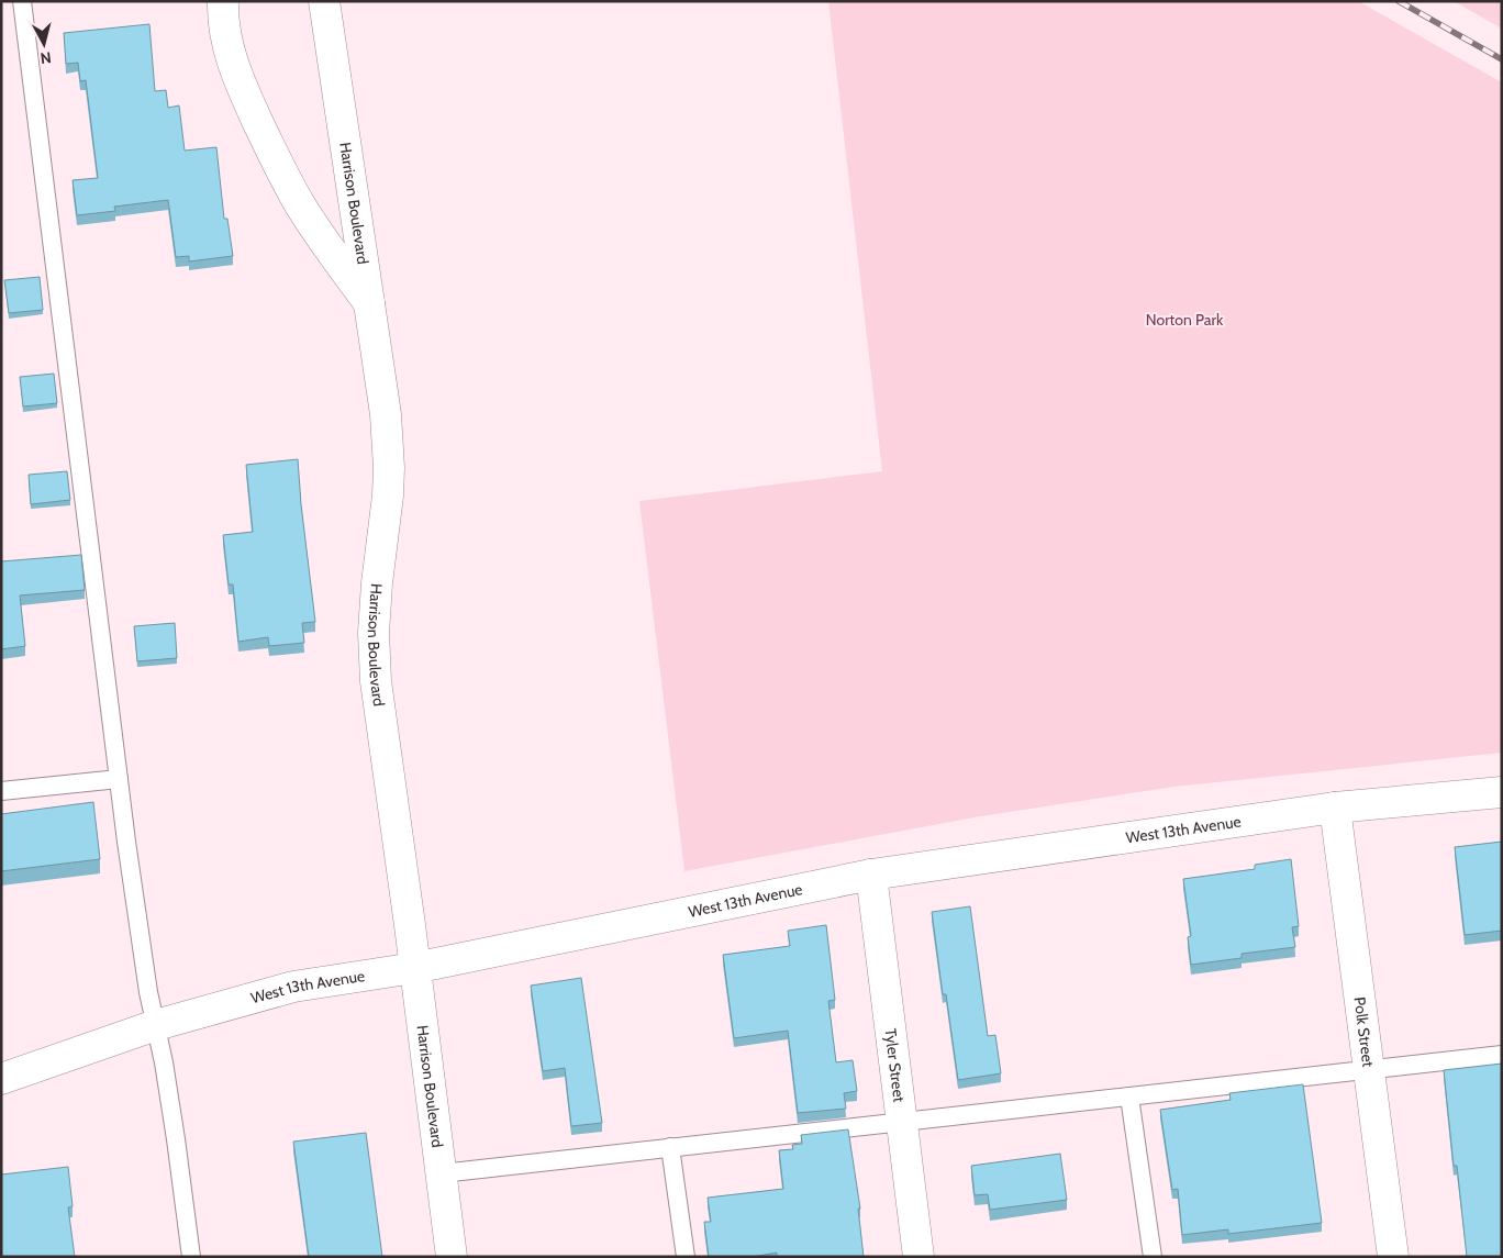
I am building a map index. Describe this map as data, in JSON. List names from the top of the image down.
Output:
{
  "streets": {
    "street": [
      "Harrison Boulevard",
      "West 13th Avenue",
      "Polk Street",
      "Tyler Street"
    ]
  },
  "crossings": [
    ["Harrison Boulevard", "West 13th Avenue"],
    ["West 13th Avenue", "Polk Street"],
    ["West 13th Avenue", "Tyler Street"]
  ],
  "parks": ["Norton Park"],
  "north": "bottom"
}
